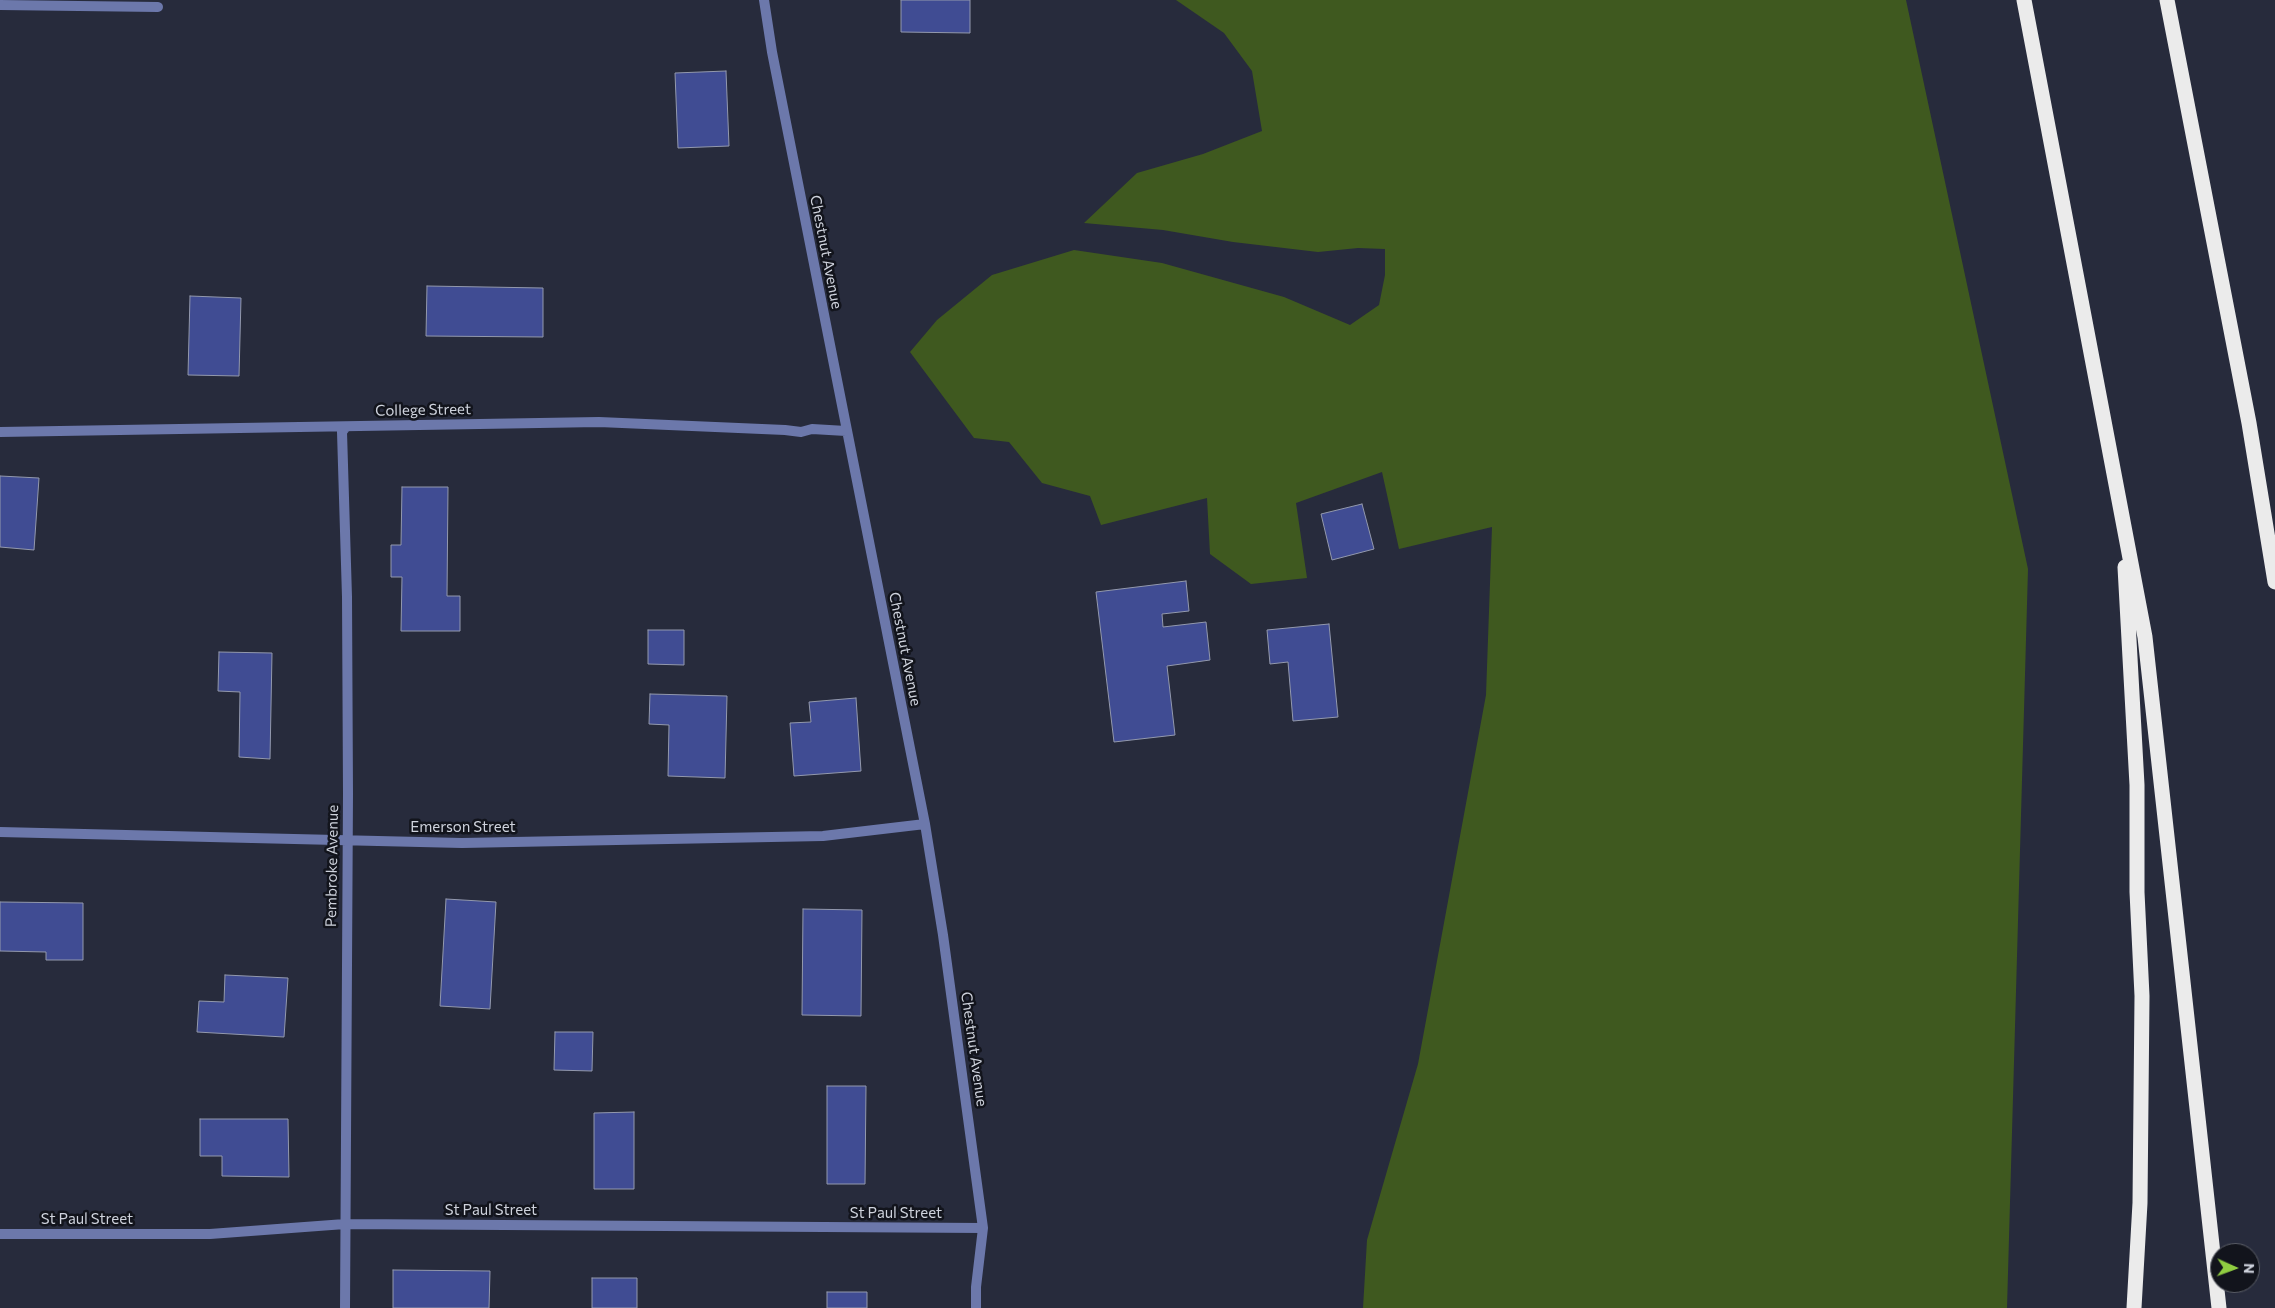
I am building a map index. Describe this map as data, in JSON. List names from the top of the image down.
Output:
{
  "streets": {
    "street": [
      "Chestnut Avenue",
      "College Street",
      "Emerson Street",
      "Pembroke Avenue",
      "St Paul Street"
    ]
  },
  "crossings": [
    ["Chestnut Avenue", "College Street"],
    ["Chestnut Avenue", "Emerson Street"],
    ["Chestnut Avenue", "St Paul Street"],
    ["College Street", "Pembroke Avenue"],
    ["Emerson Street", "Pembroke Avenue"],
    ["Pembroke Avenue", "St Paul Street"]
  ],
  "north": "right"
}
